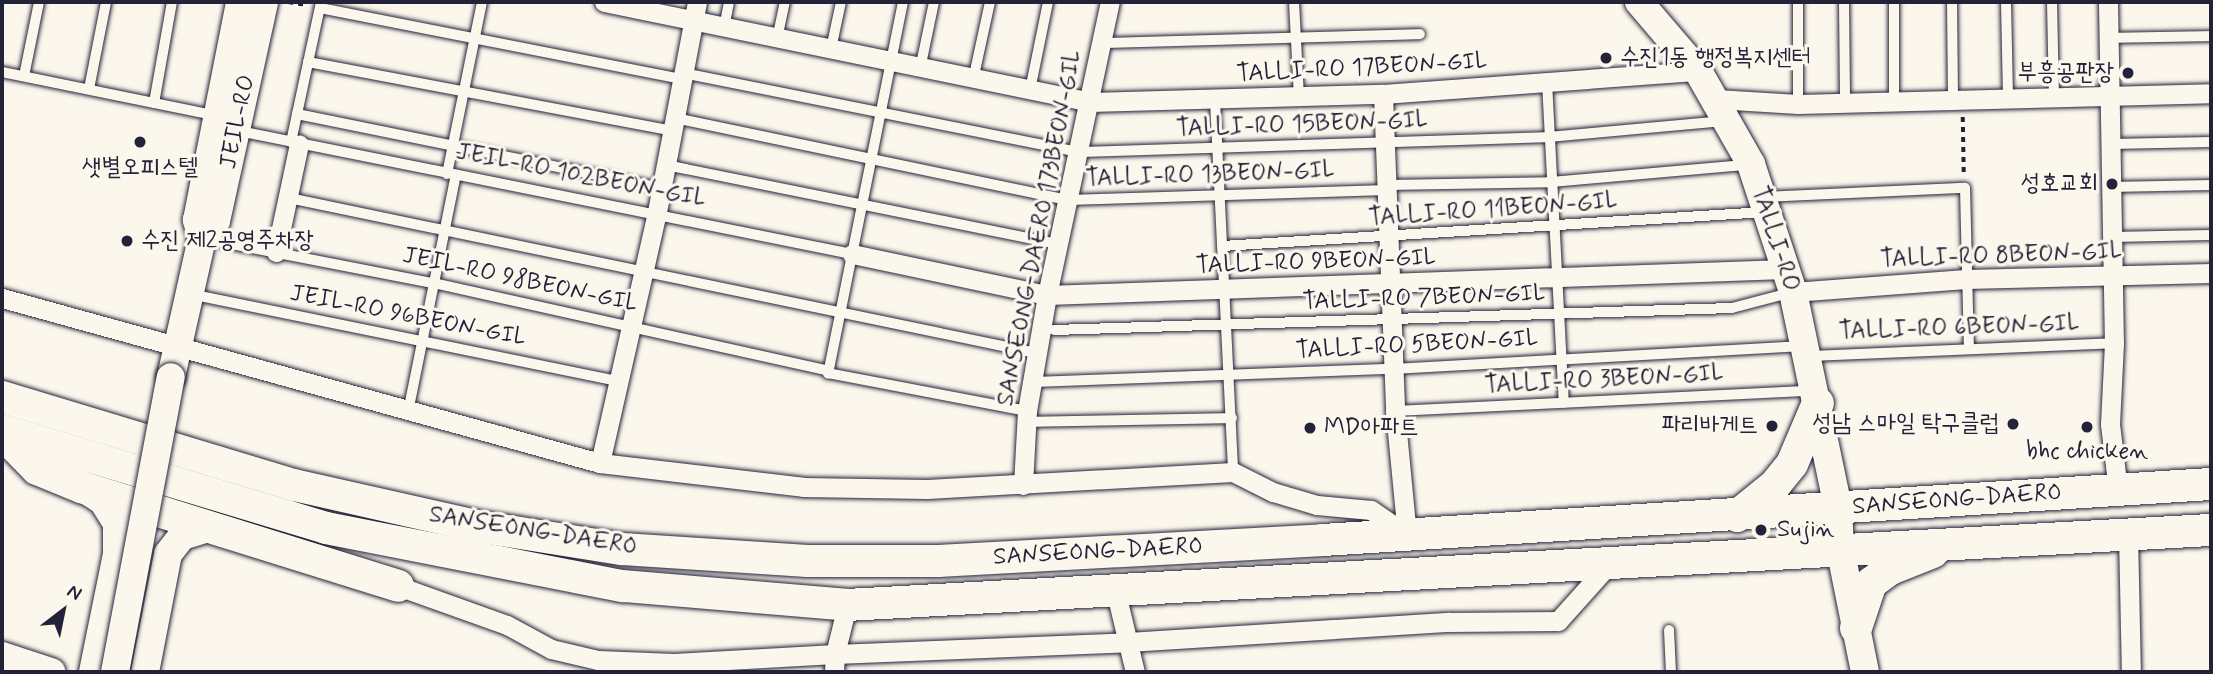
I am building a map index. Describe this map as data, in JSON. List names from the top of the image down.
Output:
{
  "streets": {
    "main road": ["JEIL-RO", "TALLI-RO", "SANSEONG-DAERO"],
    "street": [
      "TALLI-RO 17BEON-GIL",
      "SANSEONG-DAERO 173BEON-GIL",
      "TALLI-RO 8BEON-GIL",
      "TALLI-RO 9BEON-GIL"
    ],
    "lane": [
      "TALLI-RO 15BEON-GIL",
      "TALLI-RO 13BEON-GIL",
      "JEIL-RO 102BEON-GIL",
      "TALLI-RO 11BEON-GIL",
      "JEIL-RO 98BEON-GIL",
      "TALLI-RO 7BEON-GIL",
      "JEIL-RO 96BEON-GIL",
      "TALLI-RO 6BEON-GIL",
      "TALLI-RO 5BEON-GIL",
      "TALLI-RO 3BEON-GIL"
    ]
  },
  "crossings": [
    ["TALLI-RO 17BEON-GIL", "SANSEONG-DAERO 173BEON-GIL"],
    ["TALLI-RO 17BEON-GIL", "TALLI-RO"],
    ["JEIL-RO", "JEIL-RO 102BEON-GIL"],
    ["JEIL-RO", "JEIL-RO 98BEON-GIL"],
    ["JEIL-RO", "JEIL-RO 96BEON-GIL"],
    ["TALLI-RO 15BEON-GIL", "SANSEONG-DAERO 173BEON-GIL"],
    ["TALLI-RO 15BEON-GIL", "TALLI-RO"],
    ["TALLI-RO 13BEON-GIL", "SANSEONG-DAERO 173BEON-GIL"],
    ["TALLI-RO 13BEON-GIL", "TALLI-RO"],
    ["JEIL-RO 102BEON-GIL", "TALLI-RO 9BEON-GIL"],
    ["TALLI-RO 11BEON-GIL", "TALLI-RO"],
    ["SANSEONG-DAERO 173BEON-GIL", "TALLI-RO 9BEON-GIL"],
    ["SANSEONG-DAERO 173BEON-GIL", "JEIL-RO 98BEON-GIL"],
    ["SANSEONG-DAERO 173BEON-GIL", "TALLI-RO 5BEON-GIL"],
    ["TALLI-RO", "TALLI-RO 8BEON-GIL"],
    ["TALLI-RO", "TALLI-RO 9BEON-GIL"],
    ["TALLI-RO", "TALLI-RO 7BEON-GIL"],
    ["TALLI-RO", "TALLI-RO 6BEON-GIL"],
    ["TALLI-RO", "TALLI-RO 5BEON-GIL"],
    ["TALLI-RO", "TALLI-RO 3BEON-GIL"],
    ["TALLI-RO", "SANSEONG-DAERO"],
    ["TALLI-RO 8BEON-GIL", "TALLI-RO 9BEON-GIL"],
    ["TALLI-RO 8BEON-GIL", "TALLI-RO 7BEON-GIL"],
    ["TALLI-RO 9BEON-GIL", "TALLI-RO 7BEON-GIL"],
    ["TALLI-RO 6BEON-GIL", "TALLI-RO 5BEON-GIL"]
  ],
  "places": [
    "수진1동 행정복지센터",
    "부흥공판장",
    "샛별오피스텔",
    "성호교회",
    "수진 제2공영주차장",
    "성남 스마일 탁구클럽",
    "파리바게트",
    "bhc chicken",
    "MD아파트",
    "Sujin"
  ],
  "north": "top right"
}
